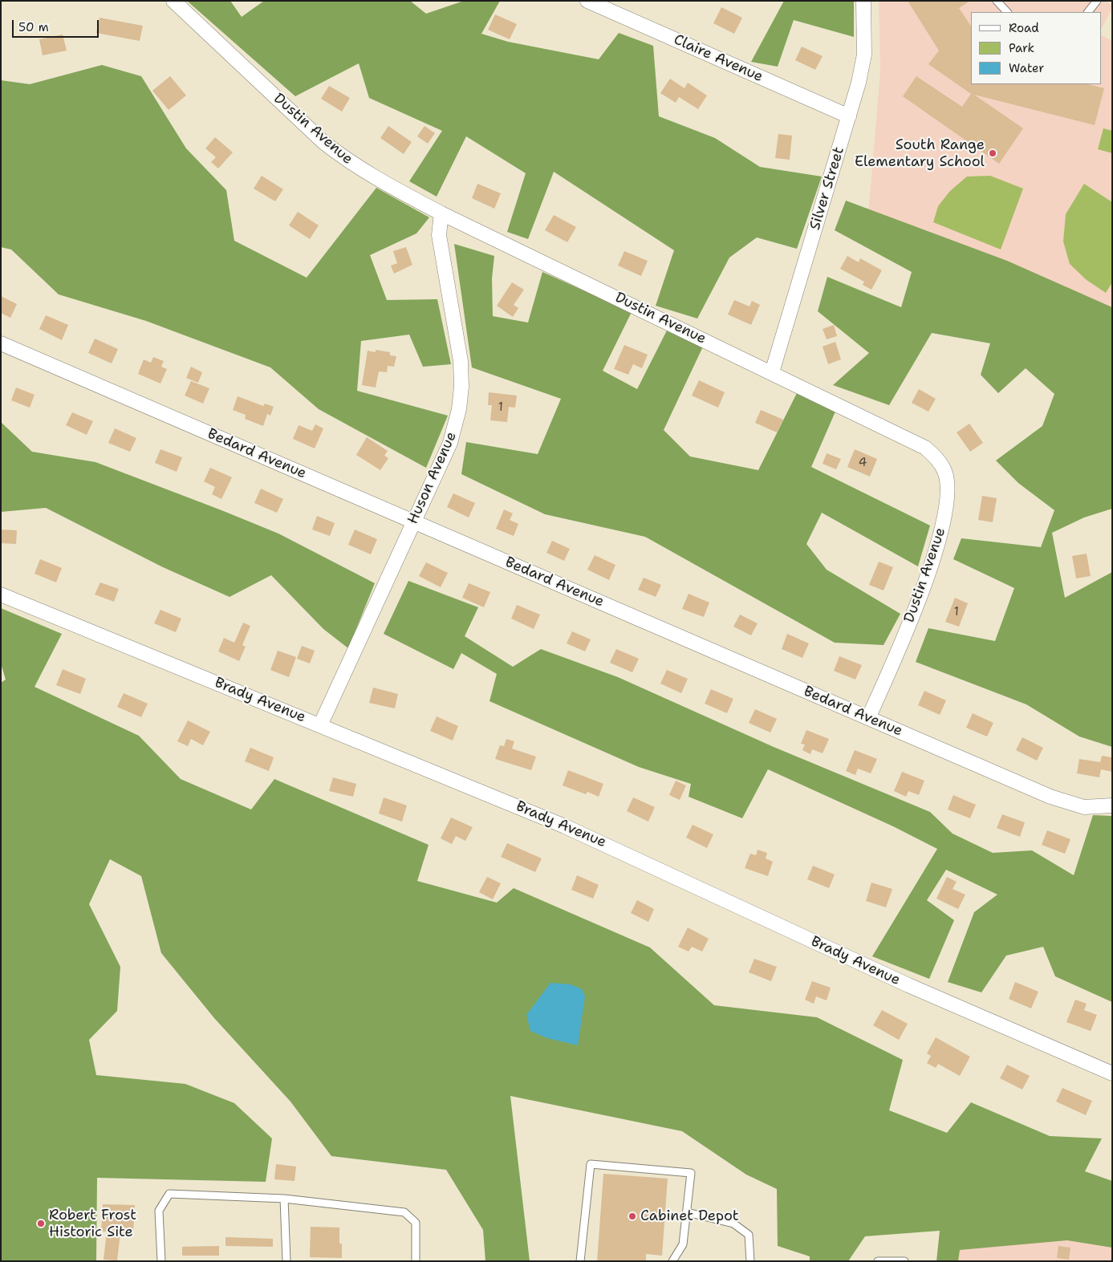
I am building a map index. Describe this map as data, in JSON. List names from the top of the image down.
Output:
{
  "streets": {
    "street": [
      "Claire Avenue",
      "Dustin Avenue",
      "Silver Street",
      "Bedard Avenue",
      "Huson Avenue",
      "Brady Avenue"
    ]
  },
  "crossings": [
    ["Claire Avenue", "Silver Street"],
    ["Dustin Avenue", "Silver Street"],
    ["Dustin Avenue", "Bedard Avenue"],
    ["Dustin Avenue", "Huson Avenue"],
    ["Bedard Avenue", "Huson Avenue"],
    ["Huson Avenue", "Brady Avenue"]
  ],
  "places": ["South Range Elementary School", "Cabinet Depot", "Robert Frost Historic Site"],
  "house_numbers": ["1", "4", "1"],
  "legend": ["Road", "Park", "Water"],
  "scale_bar": "50 m"
}
